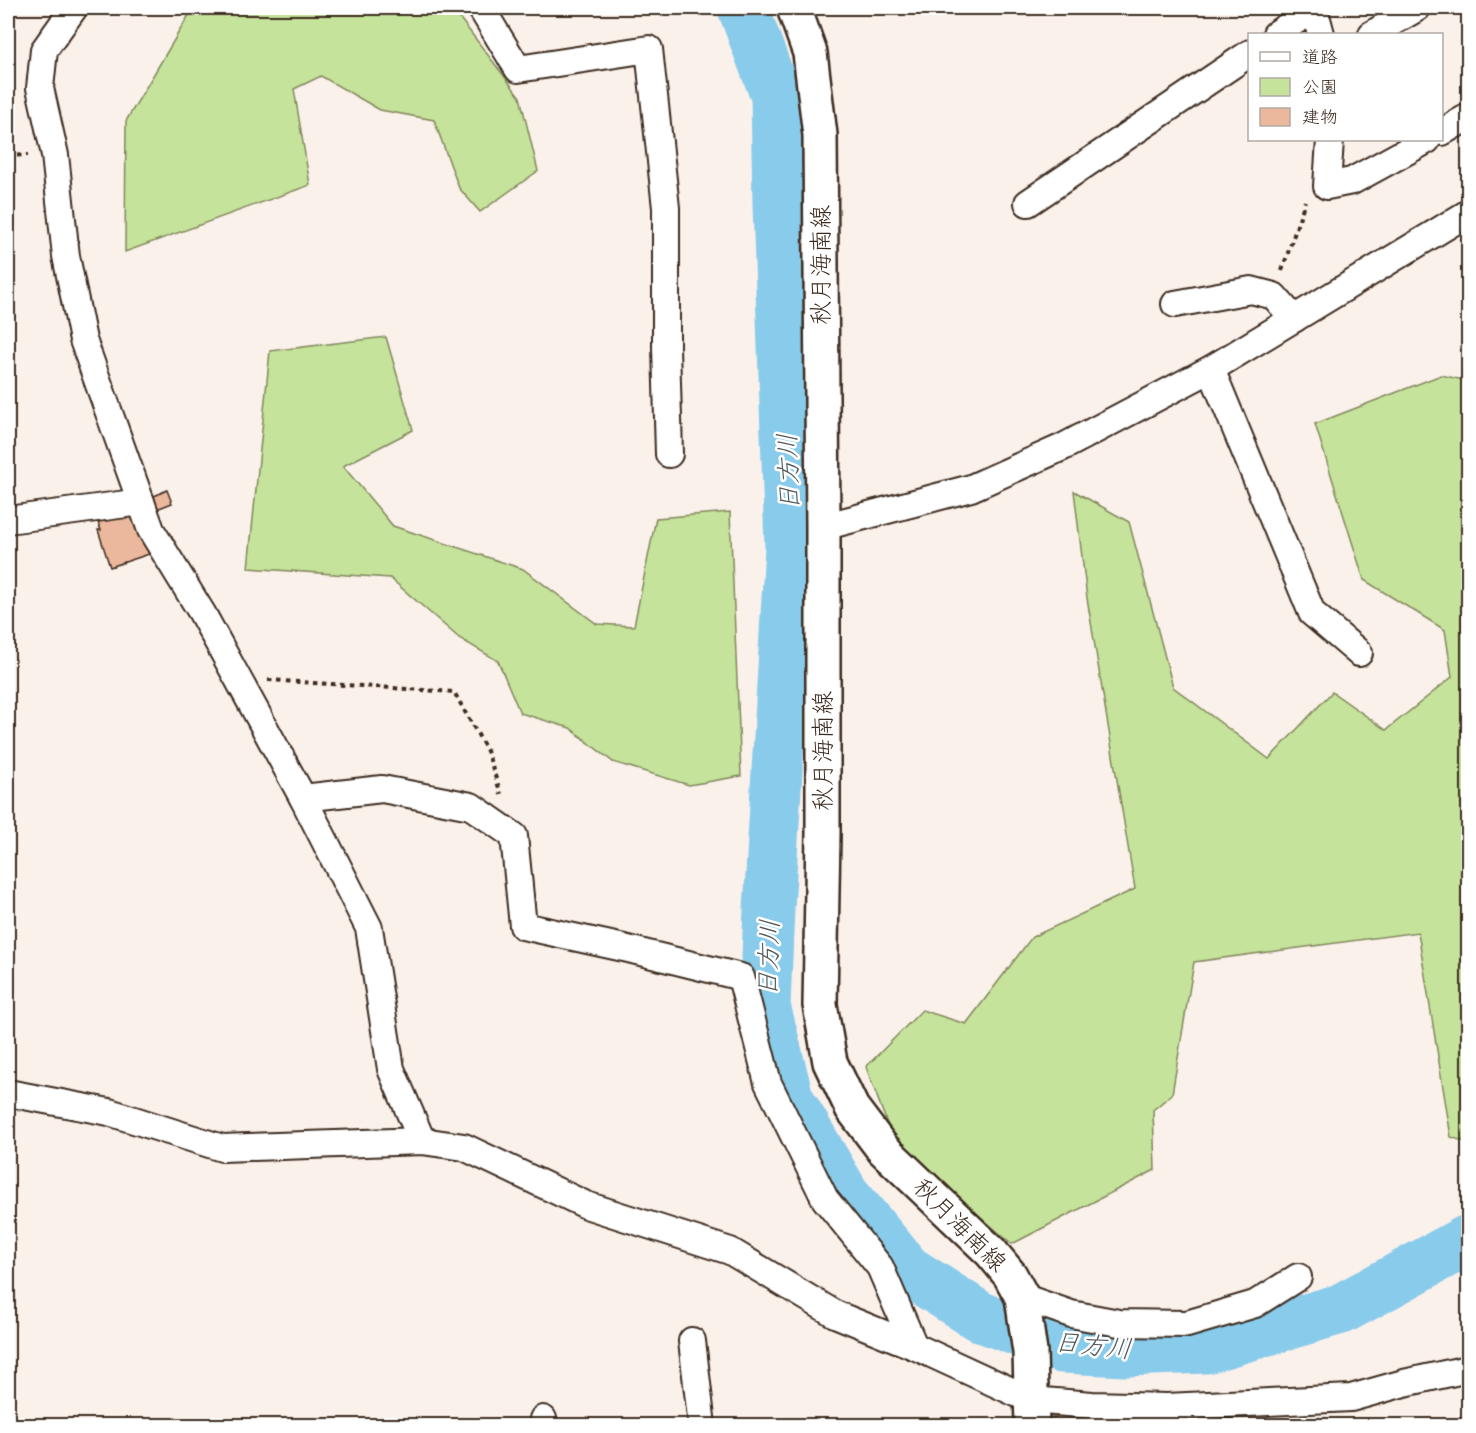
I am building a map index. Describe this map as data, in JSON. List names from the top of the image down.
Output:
{
  "streets": {
    "main road": ["秋月海南線"]
  },
  "water": ["日方川"],
  "legend": ["道路", "公園", "建物"]
}
